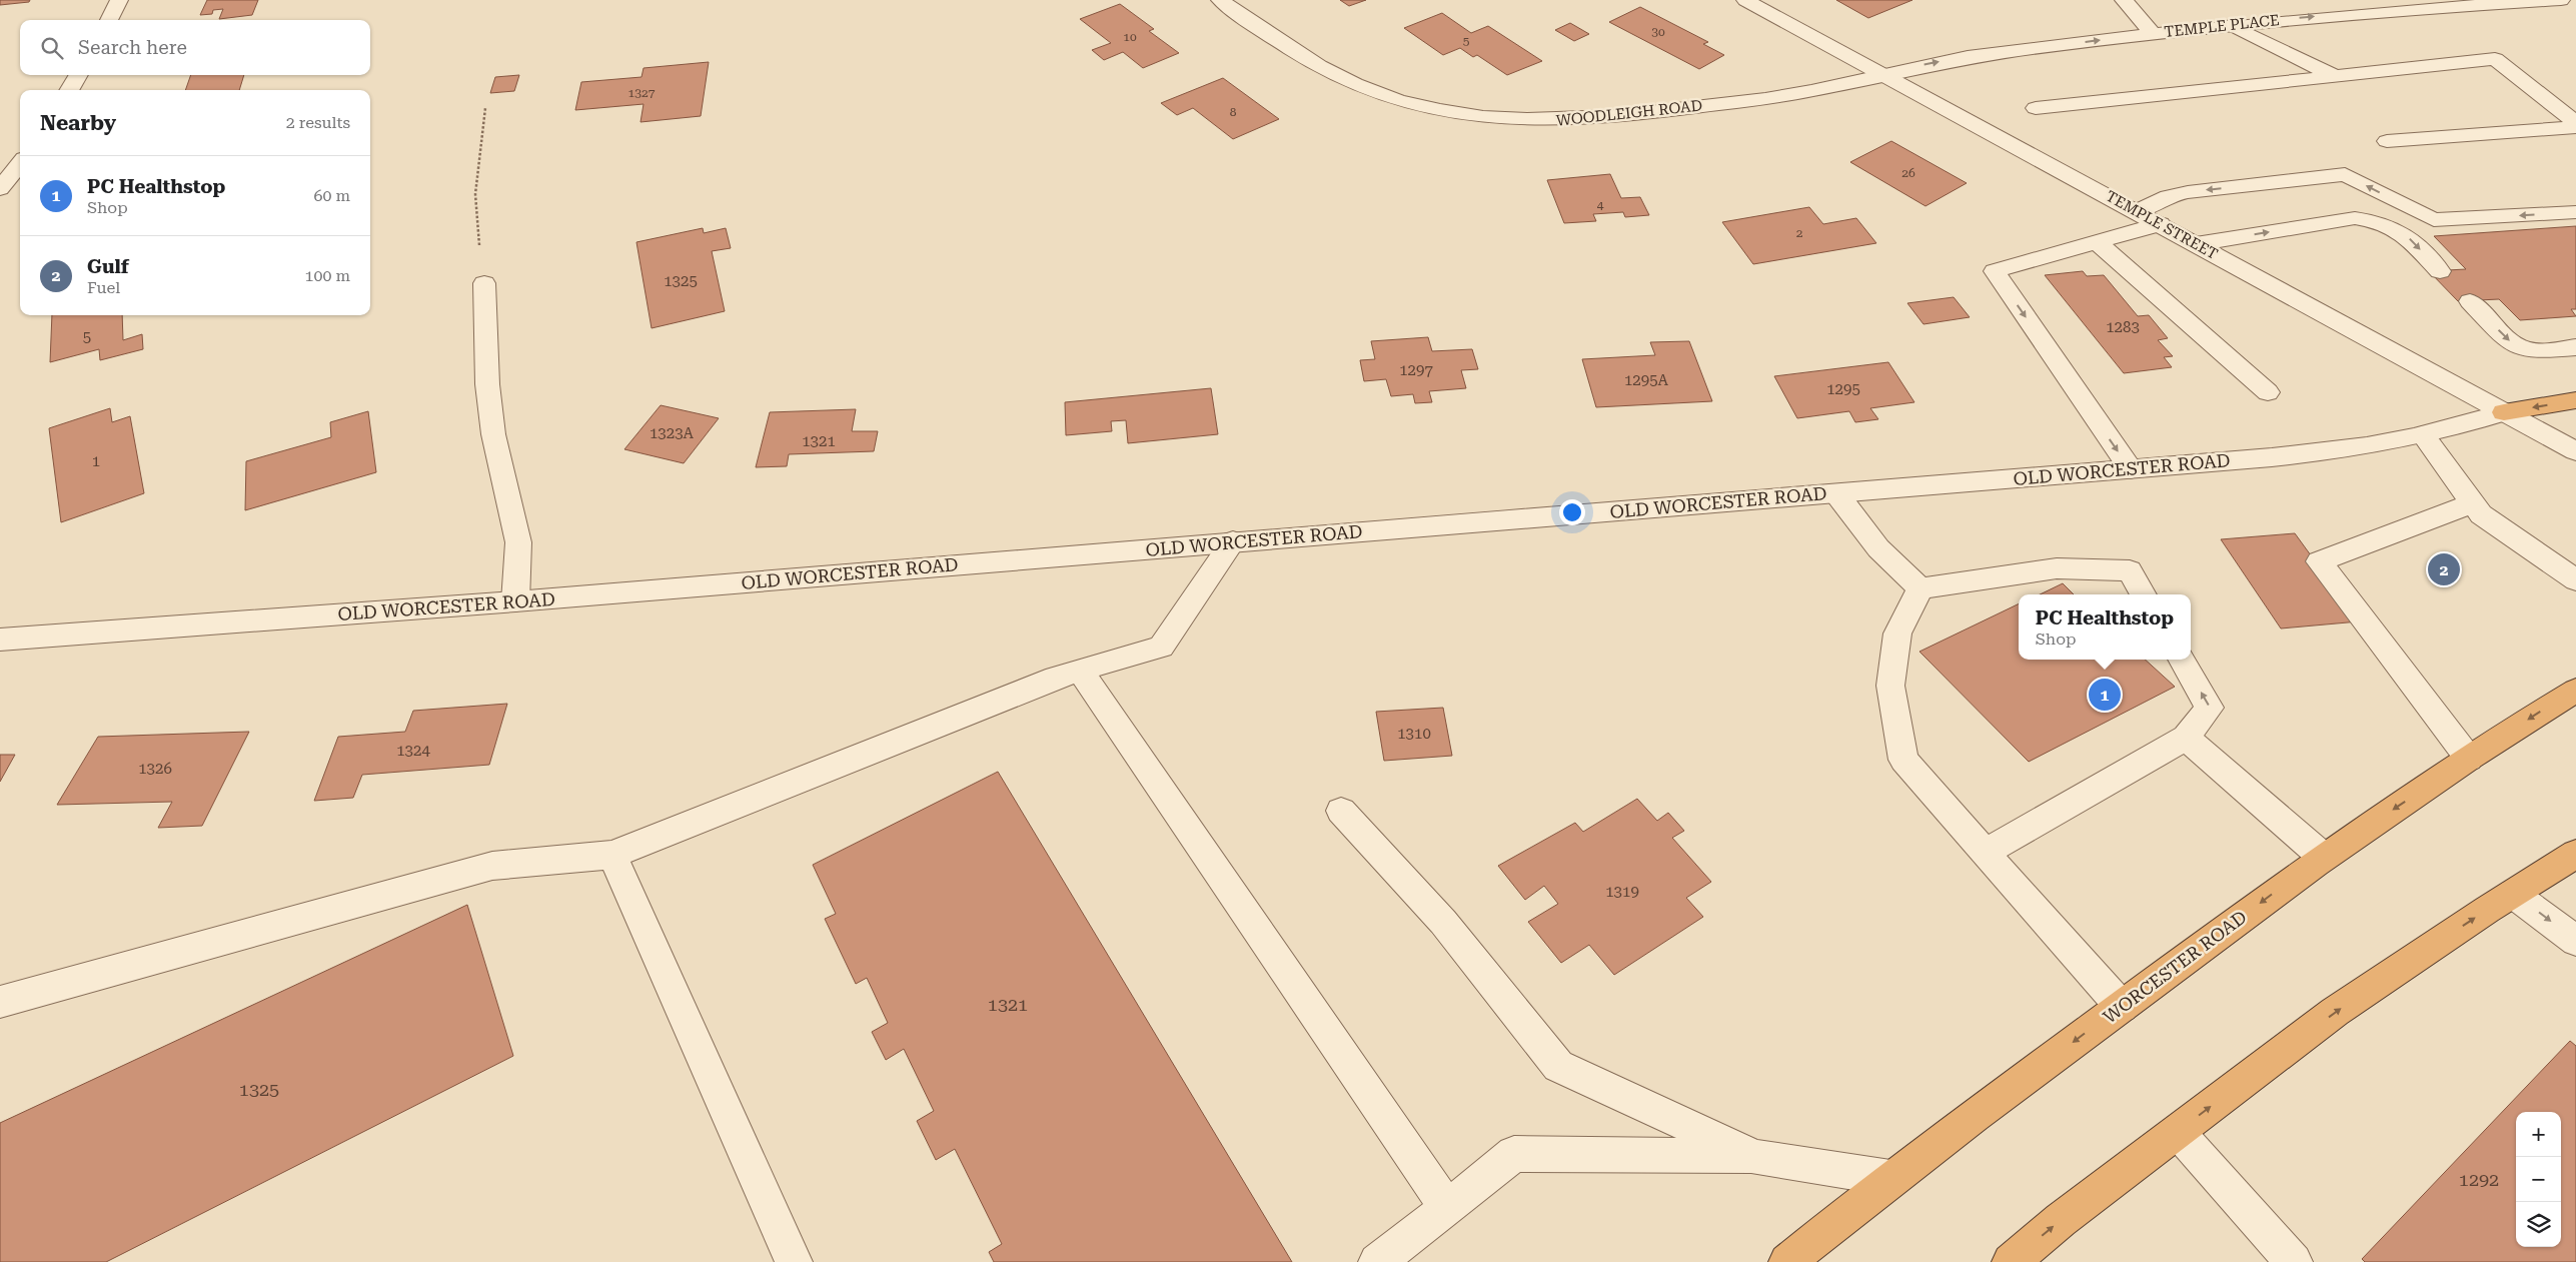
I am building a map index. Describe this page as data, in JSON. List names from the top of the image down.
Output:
{
  "streets": {
    "highway": ["WORCESTER ROAD"],
    "street": [
      "TEMPLE PLACE",
      "WOODLEIGH ROAD",
      "TEMPLE STREET",
      "OLD WORCESTER ROAD"
    ]
  },
  "crossings": [
    ["TEMPLE PLACE", "WOODLEIGH ROAD"],
    ["TEMPLE PLACE", "TEMPLE STREET"],
    ["WOODLEIGH ROAD", "TEMPLE STREET"],
    ["TEMPLE STREET", "OLD WORCESTER ROAD"]
  ],
  "house_numbers": [
    "30",
    "10",
    "5",
    "1327",
    "8",
    "26",
    "4",
    "2",
    "1325",
    "1283",
    "5",
    "1297",
    "1295A",
    "1295",
    "1323A",
    "1321",
    "1",
    "1310",
    "1324",
    "1326",
    "1319",
    "1321",
    "1325",
    "1292"
  ],
  "page": {
    "search": "Search here",
    "heading": ["Nearby", "2 results"],
    "list": [
      {
        "mark": "1",
        "name": "PC Healthstop",
        "note": "Shop",
        "value": "60 m"
      },
      {
        "mark": "2",
        "name": "Gulf",
        "note": "Fuel",
        "value": "100 m"
      }
    ],
    "pins": ["2", "1"],
    "popup": ["PC Healthstop", "Shop"],
    "map_buttons": ["+", "−"]
  }
}
